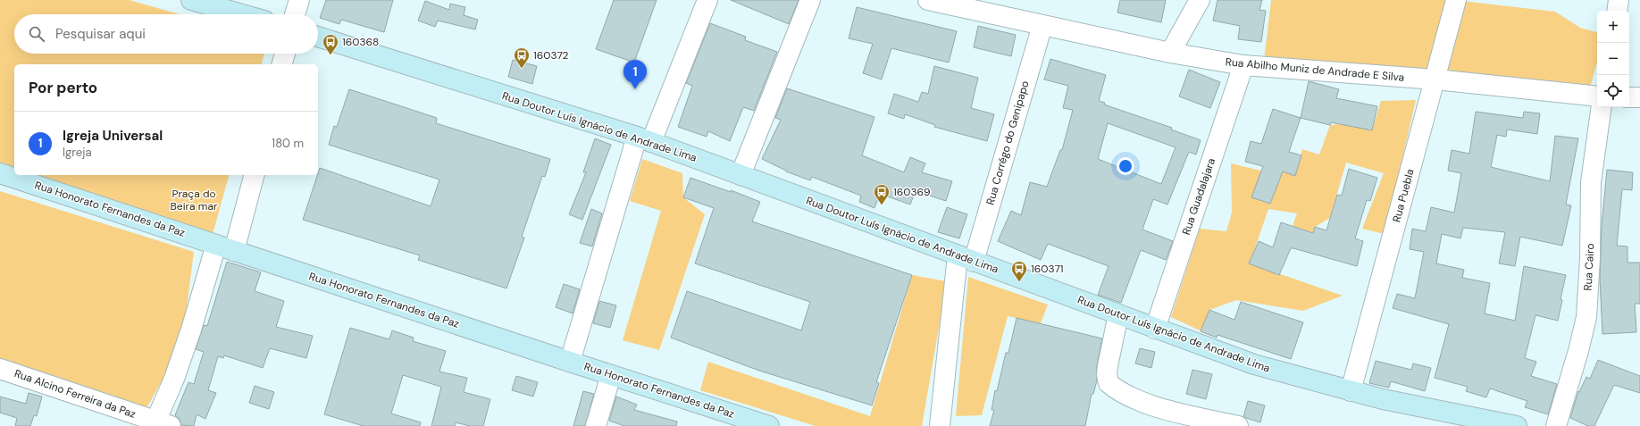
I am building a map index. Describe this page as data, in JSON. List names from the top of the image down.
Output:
{
  "streets": {
    "main road": ["Rua Doutor Luís Ignácio de Andrade Lima", "Rua Honorato Fernandes da Paz"],
    "street": [
      "Rua Abilho Muniz de Andrade E Silva",
      "Rua Corrégo do Genipapo",
      "Rua Puebla",
      "Rua Guadalajara",
      "Rua Cairo",
      "Rua Alcino Ferreira da Paz"
    ]
  },
  "crossings": [
    ["Rua Abilho Muniz de Andrade E Silva", "Rua Corrégo do Genipapo"],
    ["Rua Abilho Muniz de Andrade E Silva", "Rua Puebla"],
    ["Rua Abilho Muniz de Andrade E Silva", "Rua Guadalajara"],
    ["Rua Doutor Luís Ignácio de Andrade Lima", "Rua Corrégo do Genipapo"],
    ["Rua Doutor Luís Ignácio de Andrade Lima", "Rua Puebla"],
    ["Rua Doutor Luís Ignácio de Andrade Lima", "Rua Guadalajara"]
  ],
  "parks": ["Praça do Beira mar"],
  "places": {
    "bus stop": [
      "160368",
      "160372",
      "160369",
      "160371"
    ]
  },
  "page": {
    "map_buttons": ["+", "−"],
    "search": "Pesquisar aqui",
    "pins": "1",
    "heading": "Por perto",
    "list": [
      {
        "mark": "1",
        "name": "Igreja Universal",
        "note": "Igreja",
        "value": "180 m"
      }
    ]
  }
}
